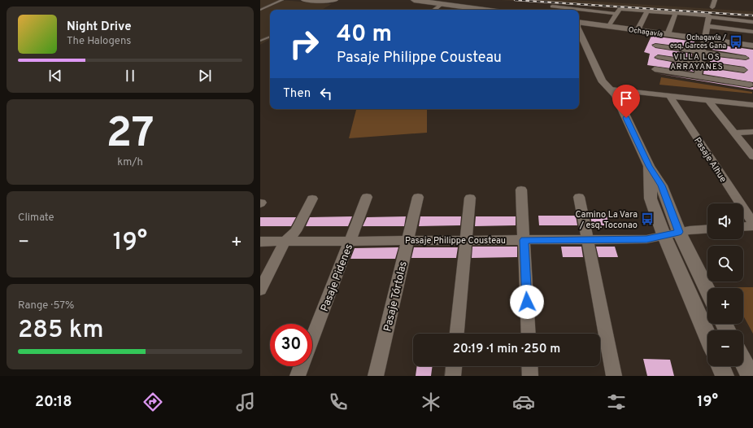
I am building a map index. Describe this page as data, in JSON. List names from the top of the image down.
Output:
{
  "streets": {
    "main road": ["Ochagavía"],
    "street": [
      "Pasaje Alhue",
      "Pasaje Philippe Cousteau",
      "Pasaje Pidenes",
      "Pasaje Tórtolas"
    ]
  },
  "crossings": [
    ["Pasaje Philippe Cousteau", "Pasaje Pidenes"],
    ["Pasaje Philippe Cousteau", "Pasaje Tórtolas"]
  ],
  "districts": ["VILLA LOS ARRAYANES"],
  "places": {
    "bus stop": ["Ochagavía / esq. Garces Gana", "Camino La Vara / esq. Toconao"]
  },
  "page": {
    "turn": ["40 m", "Pasaje Philippe Cousteau"],
    "song": ["Night Drive", "The Halogens"],
    "then": "Then",
    "tile": [
      ["27", "km/h"],
      "Climate",
      ["Range · 57%", "285 km"]
    ],
    "map_buttons": ["+", "−"],
    "heat": ["−", "19°", "+"],
    "limit": "30",
    "trip": "20:19 · 1 min · 250 m",
    "tabs": ["20:18", "19°"]
  }
}
